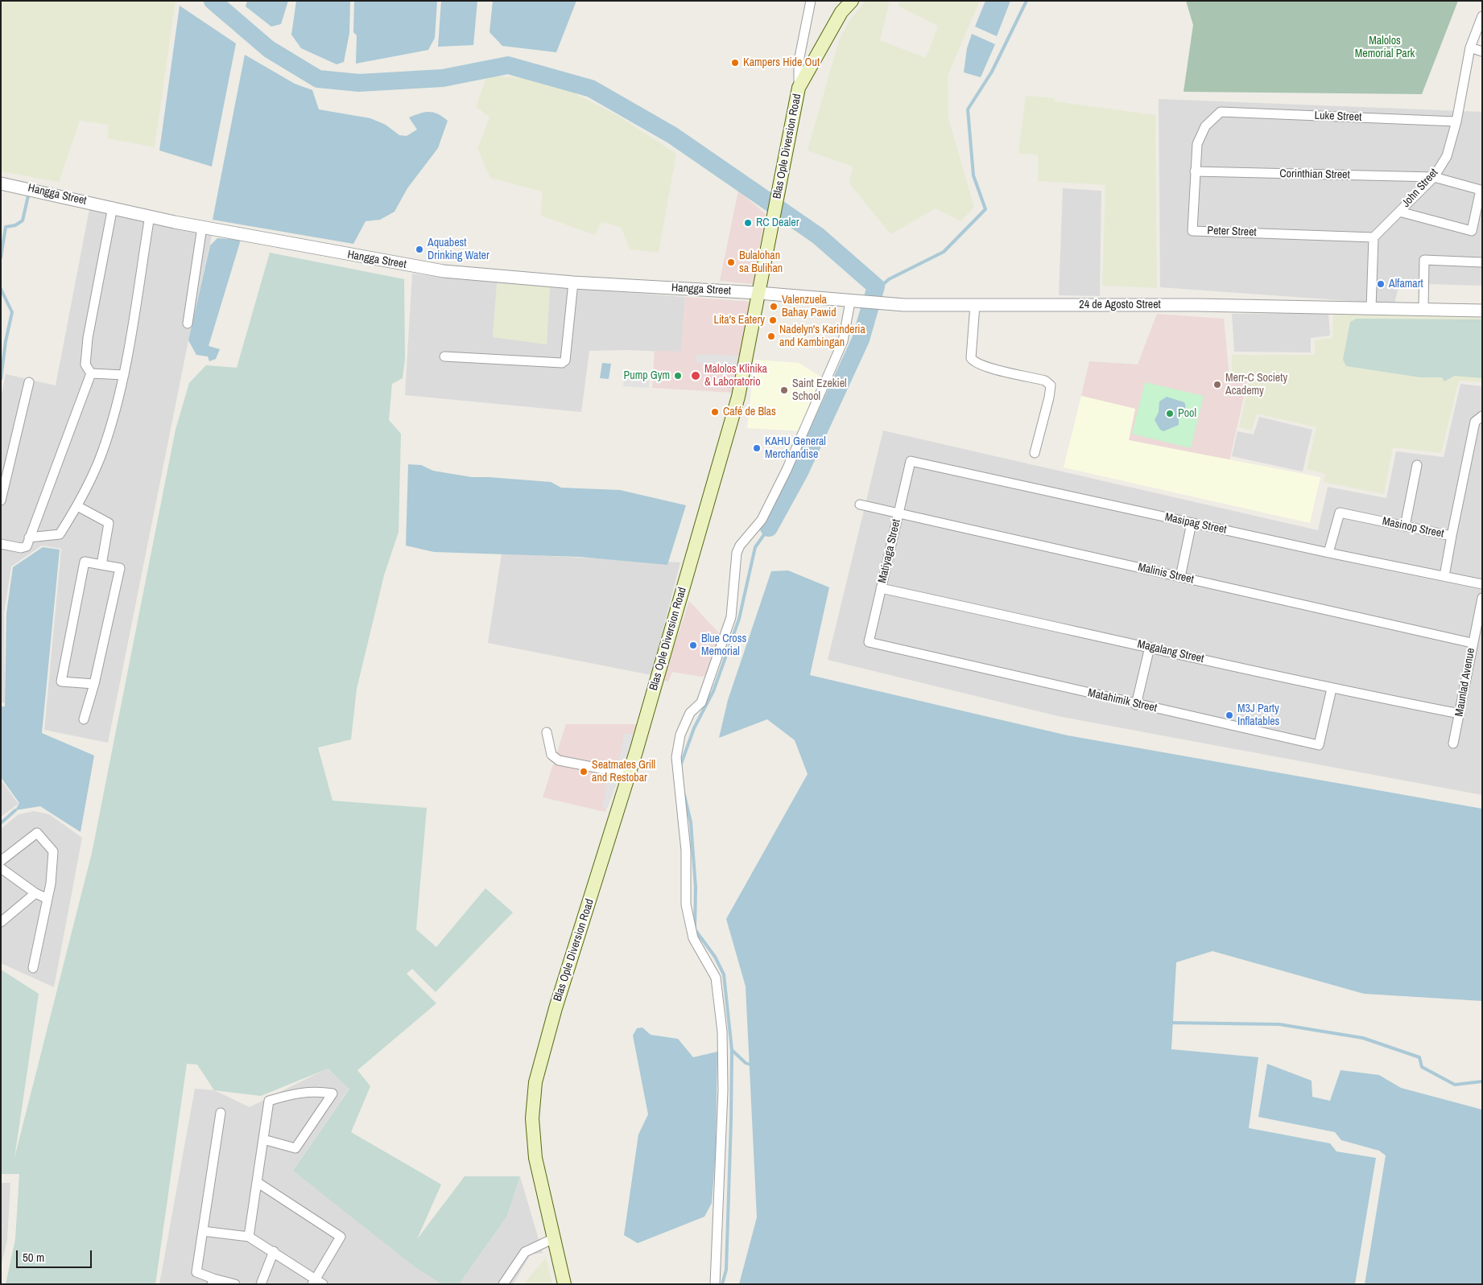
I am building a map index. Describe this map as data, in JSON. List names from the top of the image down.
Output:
{
  "streets": {
    "main road": ["Blas Ople Diversion Road"],
    "street": [
      "Luke Street",
      "Corinthian Street",
      "John Street",
      "Hangga Street",
      "Peter Street",
      "24 de Agosto Street",
      "Masipag Street",
      "Masinop Street",
      "Matiyaga Street",
      "Malinis Street",
      "Magalang Street",
      "Maunlad Avenue",
      "Matahimik Street"
    ]
  },
  "crossings": [
    ["Luke Street", "John Street"],
    ["Luke Street", "Peter Street"],
    ["Blas Ople Diversion Road", "Hangga Street"],
    ["Blas Ople Diversion Road", "24 de Agosto Street"],
    ["Corinthian Street", "John Street"],
    ["Corinthian Street", "Peter Street"],
    ["John Street", "Peter Street"],
    ["Hangga Street", "24 de Agosto Street"],
    ["Masipag Street", "Masinop Street"],
    ["Masipag Street", "Matiyaga Street"],
    ["Matiyaga Street", "Malinis Street"],
    ["Matiyaga Street", "Magalang Street"],
    ["Matiyaga Street", "Matahimik Street"],
    ["Malinis Street", "Maunlad Avenue"],
    ["Magalang Street", "Maunlad Avenue"],
    ["Magalang Street", "Matahimik Street"]
  ],
  "parks": ["Malolos Memorial Park"],
  "places": [
    "Kampers Hide Out",
    "RC Dealer",
    "Aquabest Drinking Water",
    "Bulalohan sa Bulihan",
    "Alfamart",
    "Valenzuela Bahay Pawid",
    "Lita's Eatery",
    "Nadelyn's Karinderia and Kambingan",
    "Pump Gym",
    "Malolos Klinika & Laboratorio",
    "Merr-C Society Academy",
    "Saint Ezekiel School",
    "Café de Blas",
    "Pool",
    "KAHU General Merchandise",
    "Blue Cross Memorial",
    "M3J Party Inflatables",
    "Seatmates Grill and Restobar"
  ],
  "scale_bar": "50 m"
}
